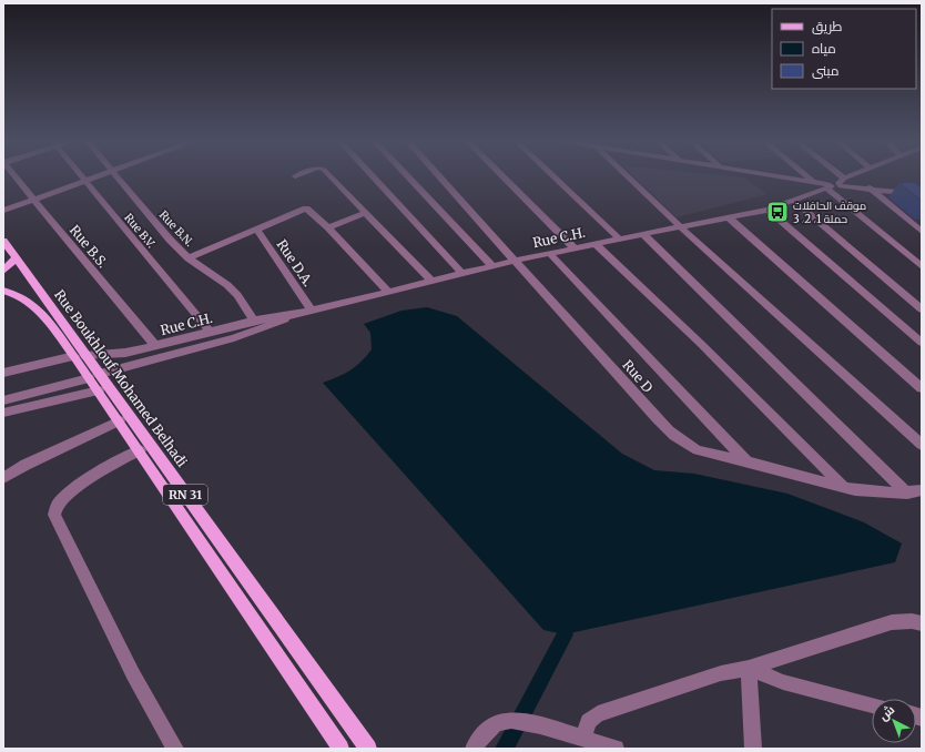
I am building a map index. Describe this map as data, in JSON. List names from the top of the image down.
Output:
{
  "streets": {
    "main road": ["Rue Boukhlouf Mohamed Belhadi", "RN 31"],
    "street": [
      "Rue B.N.",
      "Rue B.V.",
      "Rue C.H.",
      "Rue B.S.",
      "Rue D.A.",
      "Rue D"
    ]
  },
  "crossings": [
    ["Rue B.N.", "Rue C.H."],
    ["Rue B.V.", "Rue C.H."],
    ["Rue C.H.", "Rue B.S."],
    ["Rue C.H.", "Rue D.A."],
    ["Rue C.H.", "Rue D"],
    ["Rue C.H.", "Rue Boukhlouf Mohamed Belhadi"]
  ],
  "places": {
    "bus stop": ["موقف الحافلات حملة 1، 2، 3"]
  },
  "legend": ["طريق", "مياه", "مبنى"],
  "north": "top left"
}
